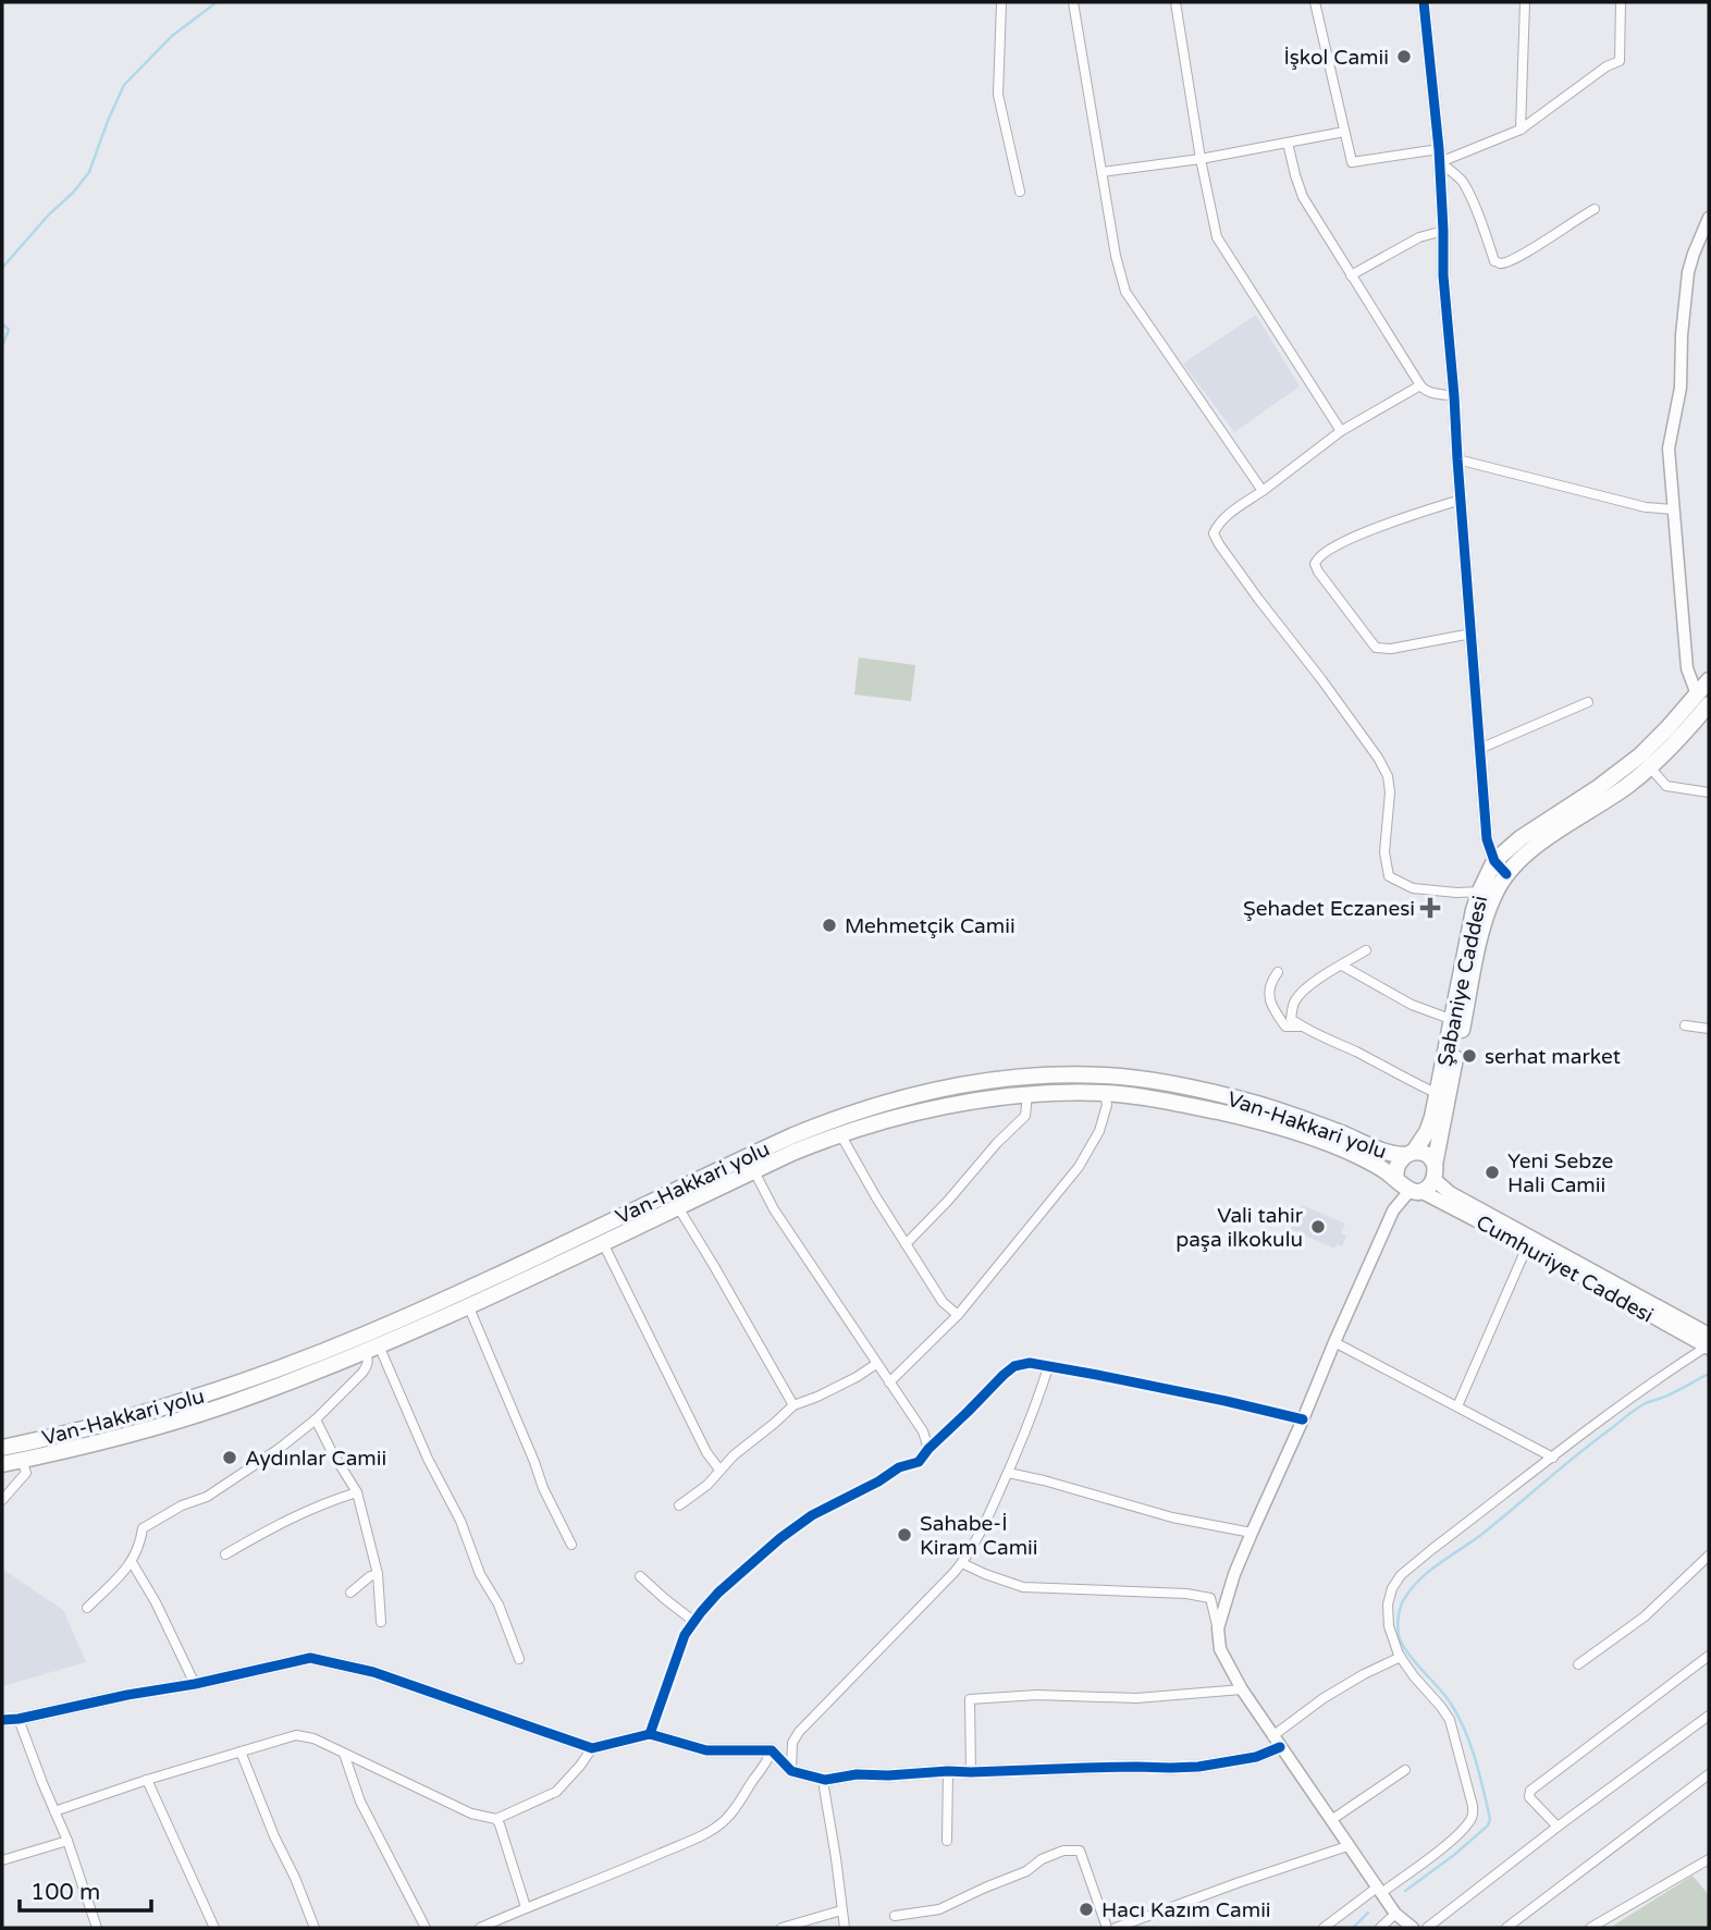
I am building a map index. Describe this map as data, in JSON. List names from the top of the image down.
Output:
{
  "streets": {
    "highway": ["Şabaniye Caddesi", "Van-Hakkari yolu"],
    "main road": ["Cumhuriyet Caddesi"]
  },
  "crossings": [
    ["Şabaniye Caddesi", "Van-Hakkari yolu"],
    ["Şabaniye Caddesi", "Cumhuriyet Caddesi"],
    ["Van-Hakkari yolu", "Cumhuriyet Caddesi"]
  ],
  "places": {
    "other": [
      "İşkol Camii",
      "Mehmetçik Camii",
      "serhat market",
      "Yeni Sebze Hali Camii",
      "Vali tahir paşa ilkokulu",
      "Aydınlar Camii",
      "Sahabe-İ Kiram Camii",
      "Hacı Kazım Camii"
    ],
    "health": ["Şehadet Eczanesi"]
  },
  "scale_bar": "100 m"
}
